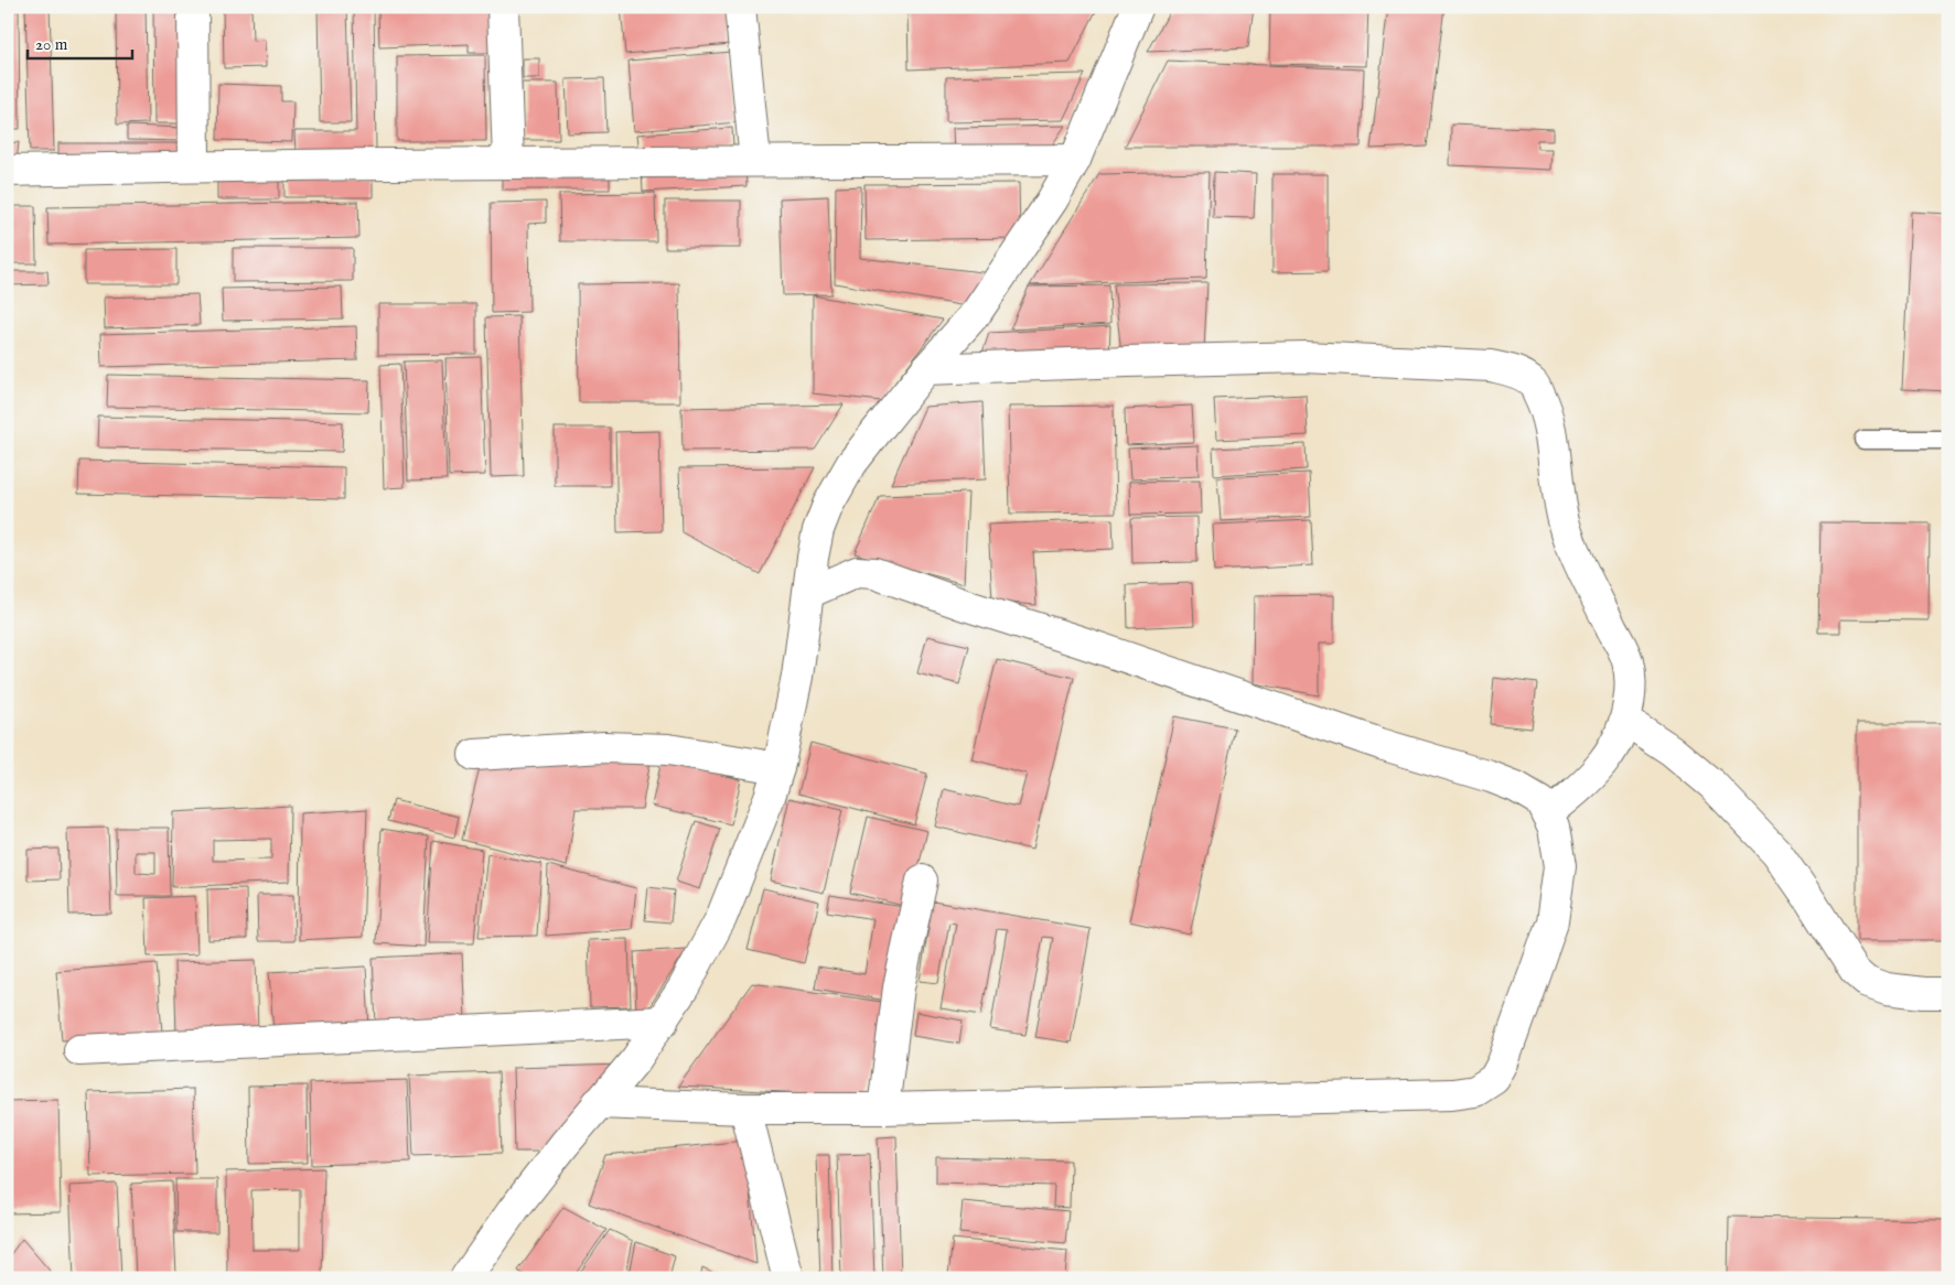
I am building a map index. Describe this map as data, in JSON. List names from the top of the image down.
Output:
{
  "scale_bar": "20 m"
}
